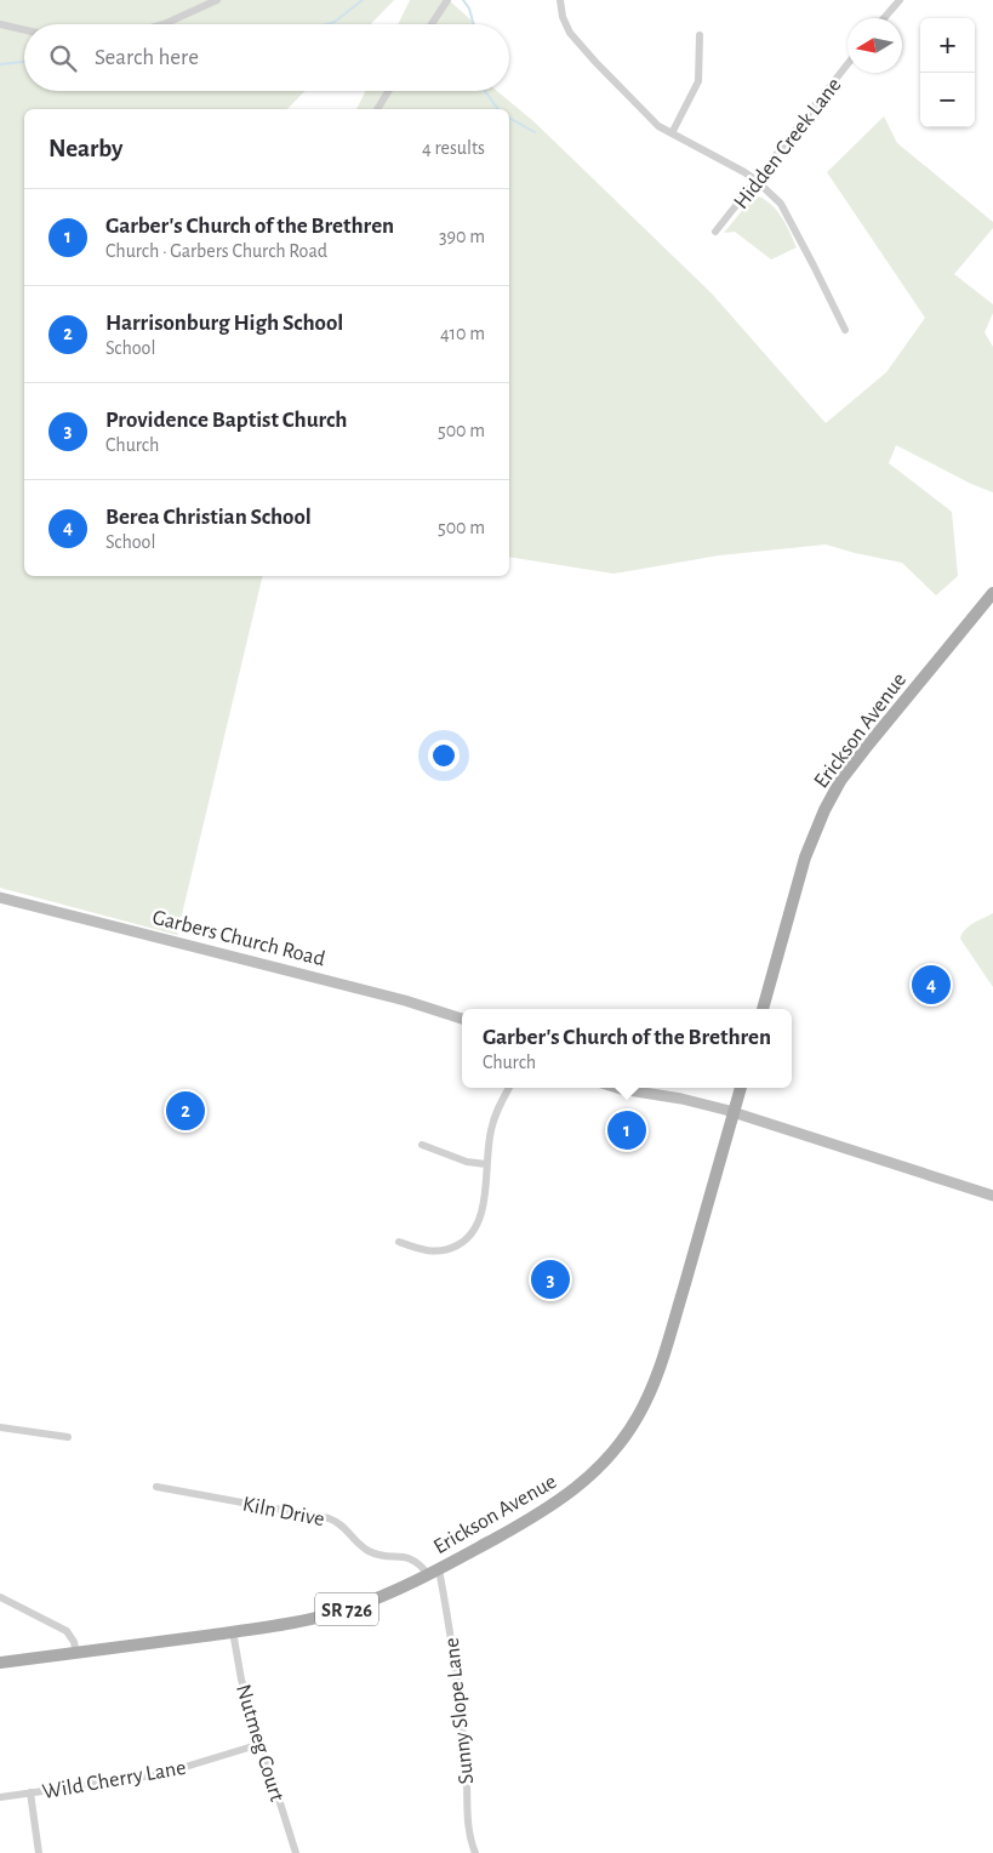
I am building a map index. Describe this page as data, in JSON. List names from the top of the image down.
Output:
{
  "streets": {
    "main road": ["Erickson Avenue", "SR 726"],
    "street": [
      "Hidden Creek Lane",
      "Garbers Church Road",
      "Kiln Drive",
      "Sunny Slope Lane",
      "Nutmeg Court",
      "Wild Cherry Lane"
    ]
  },
  "crossings": [
    ["Erickson Avenue", "Kiln Drive"],
    ["Erickson Avenue", "Sunny Slope Lane"],
    ["Erickson Avenue", "Nutmeg Court"],
    ["Kiln Drive", "Sunny Slope Lane"],
    ["Nutmeg Court", "Wild Cherry Lane"]
  ],
  "north": "left",
  "page": {
    "map_buttons": ["+", "−"],
    "search": "Search here",
    "heading": ["Nearby", "4 results"],
    "list": [
      {
        "mark": "1",
        "name": "Garber's Church of the Brethren",
        "note": "Church · Garbers Church Road",
        "value": "390 m"
      },
      {
        "mark": "2",
        "name": "Harrisonburg High School",
        "note": "School",
        "value": "410 m"
      },
      {
        "mark": "3",
        "name": "Providence Baptist Church",
        "note": "Church",
        "value": "500 m"
      },
      {
        "mark": "4",
        "name": "Berea Christian School",
        "note": "School",
        "value": "500 m"
      }
    ],
    "pins": [
      "4",
      "2",
      "1",
      "3"
    ],
    "popup": ["Garber's Church of the Brethren", "Church"]
  }
}
